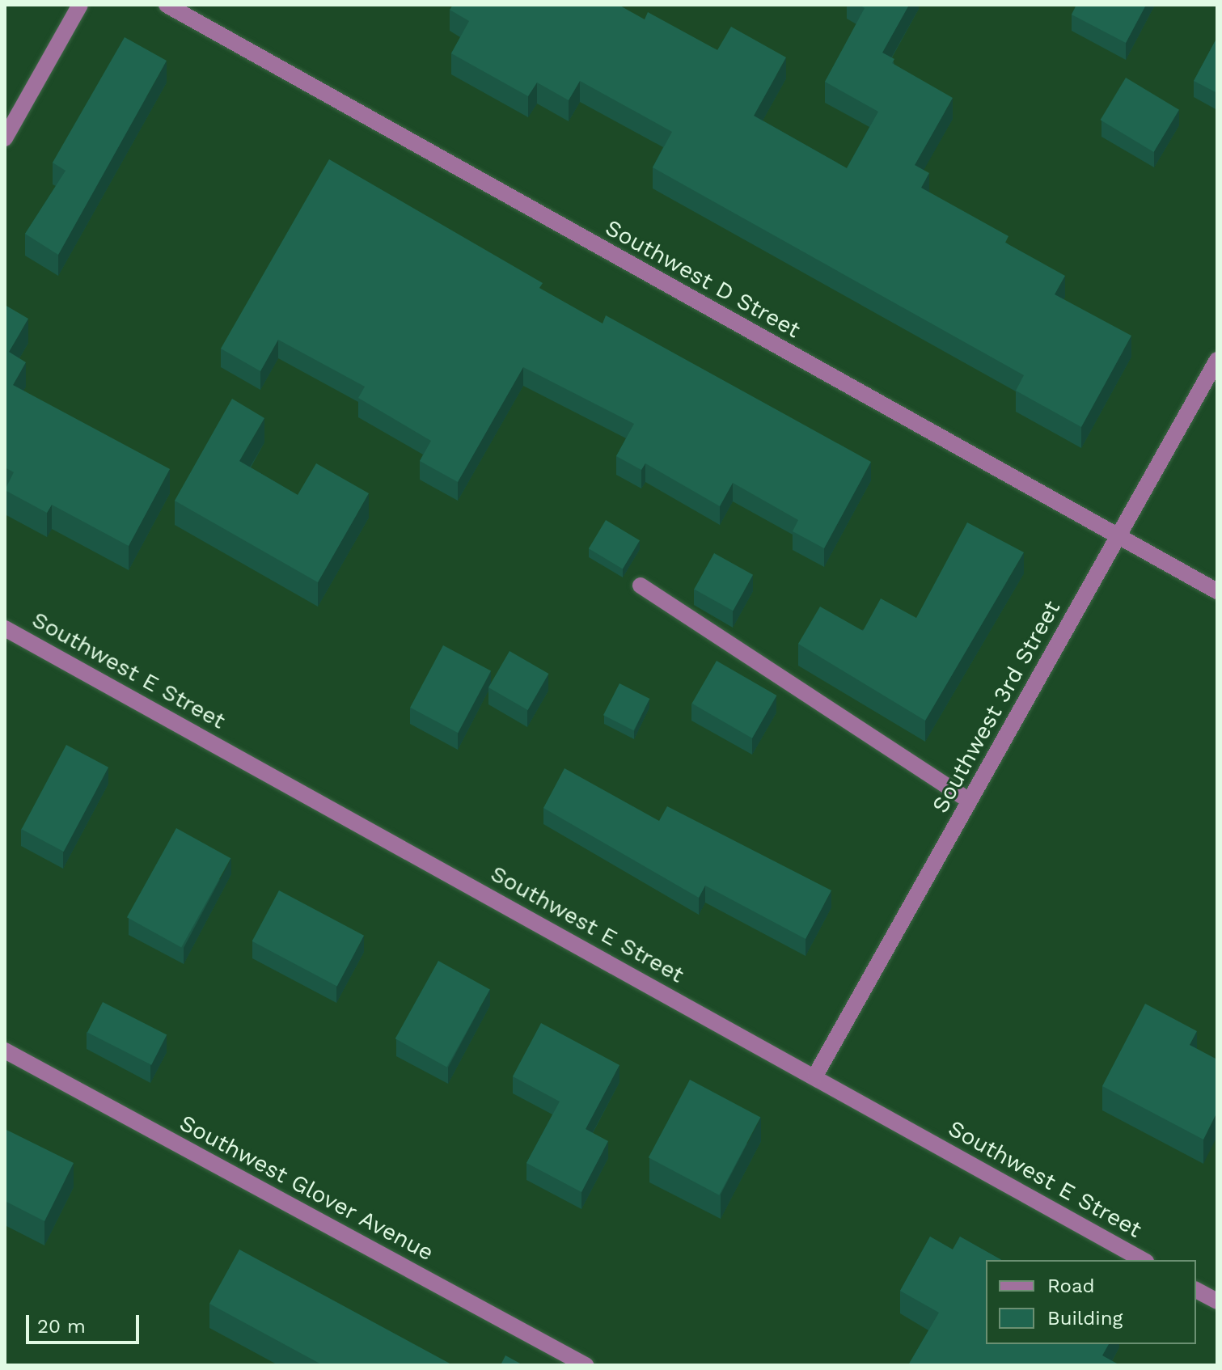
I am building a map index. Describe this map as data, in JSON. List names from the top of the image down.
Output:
{
  "streets": {
    "street": [
      "Southwest D Street",
      "Southwest E Street",
      "Southwest 3rd Street",
      "Southwest Glover Avenue"
    ]
  },
  "crossings": [
    ["Southwest D Street", "Southwest 3rd Street"],
    ["Southwest E Street", "Southwest 3rd Street"]
  ],
  "legend": ["Road", "Building"],
  "scale_bar": "20 m"
}
